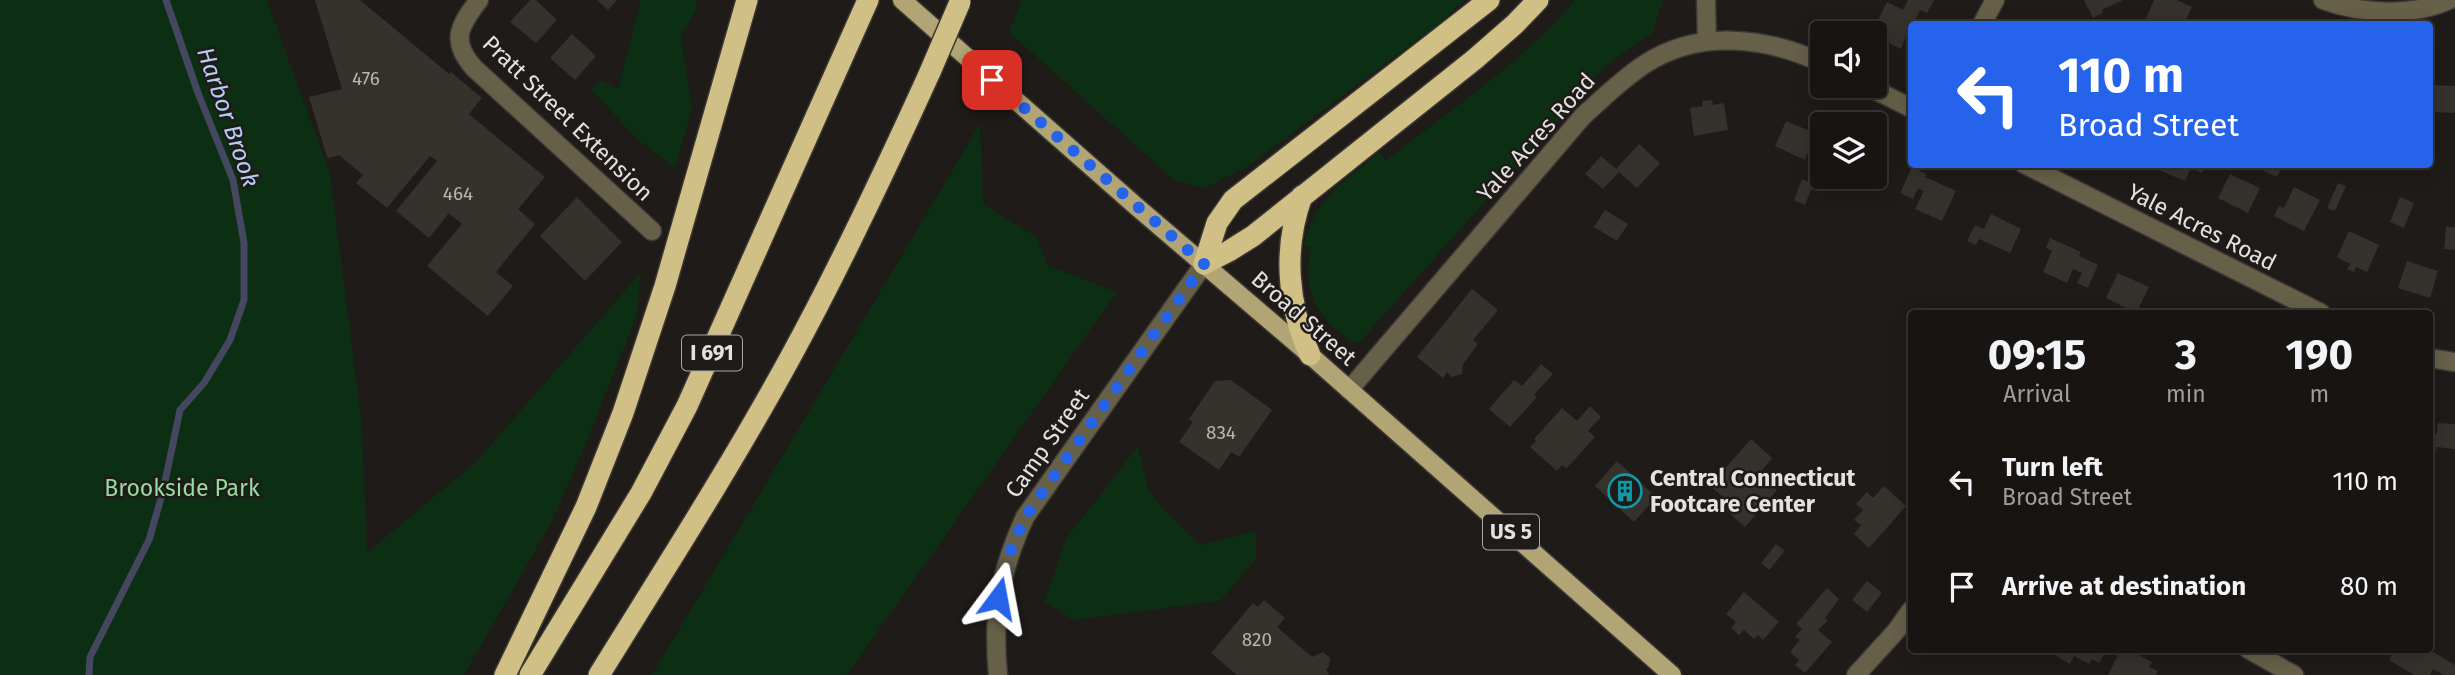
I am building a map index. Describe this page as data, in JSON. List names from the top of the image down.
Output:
{
  "streets": {
    "highway": ["I 691"],
    "main road": ["Broad Street", "US 5"],
    "street": ["Pratt Street Extension", "Yale Acres Road", "Camp Street"]
  },
  "crossings": [
    ["Yale Acres Road", "Broad Street"],
    ["Broad Street", "Camp Street"]
  ],
  "water": ["Harbor Brook"],
  "parks": ["Brookside Park"],
  "places": {
    "building": ["Central Connecticut Footcare Center"]
  },
  "house_numbers": [
    "476",
    "464",
    "834",
    "820"
  ],
  "page": {
    "turn": ["110 m", "Broad Street"],
    "eta": [
      "09:15",
      "Arrival",
      "3",
      "min",
      "190",
      "m"
    ],
    "list": [
      {
        "name": "Turn left",
        "note": "Broad Street",
        "value": "110 m"
      },
      {
        "name": "Arrive at destination",
        "value": "80 m"
      }
    ]
  }
}
